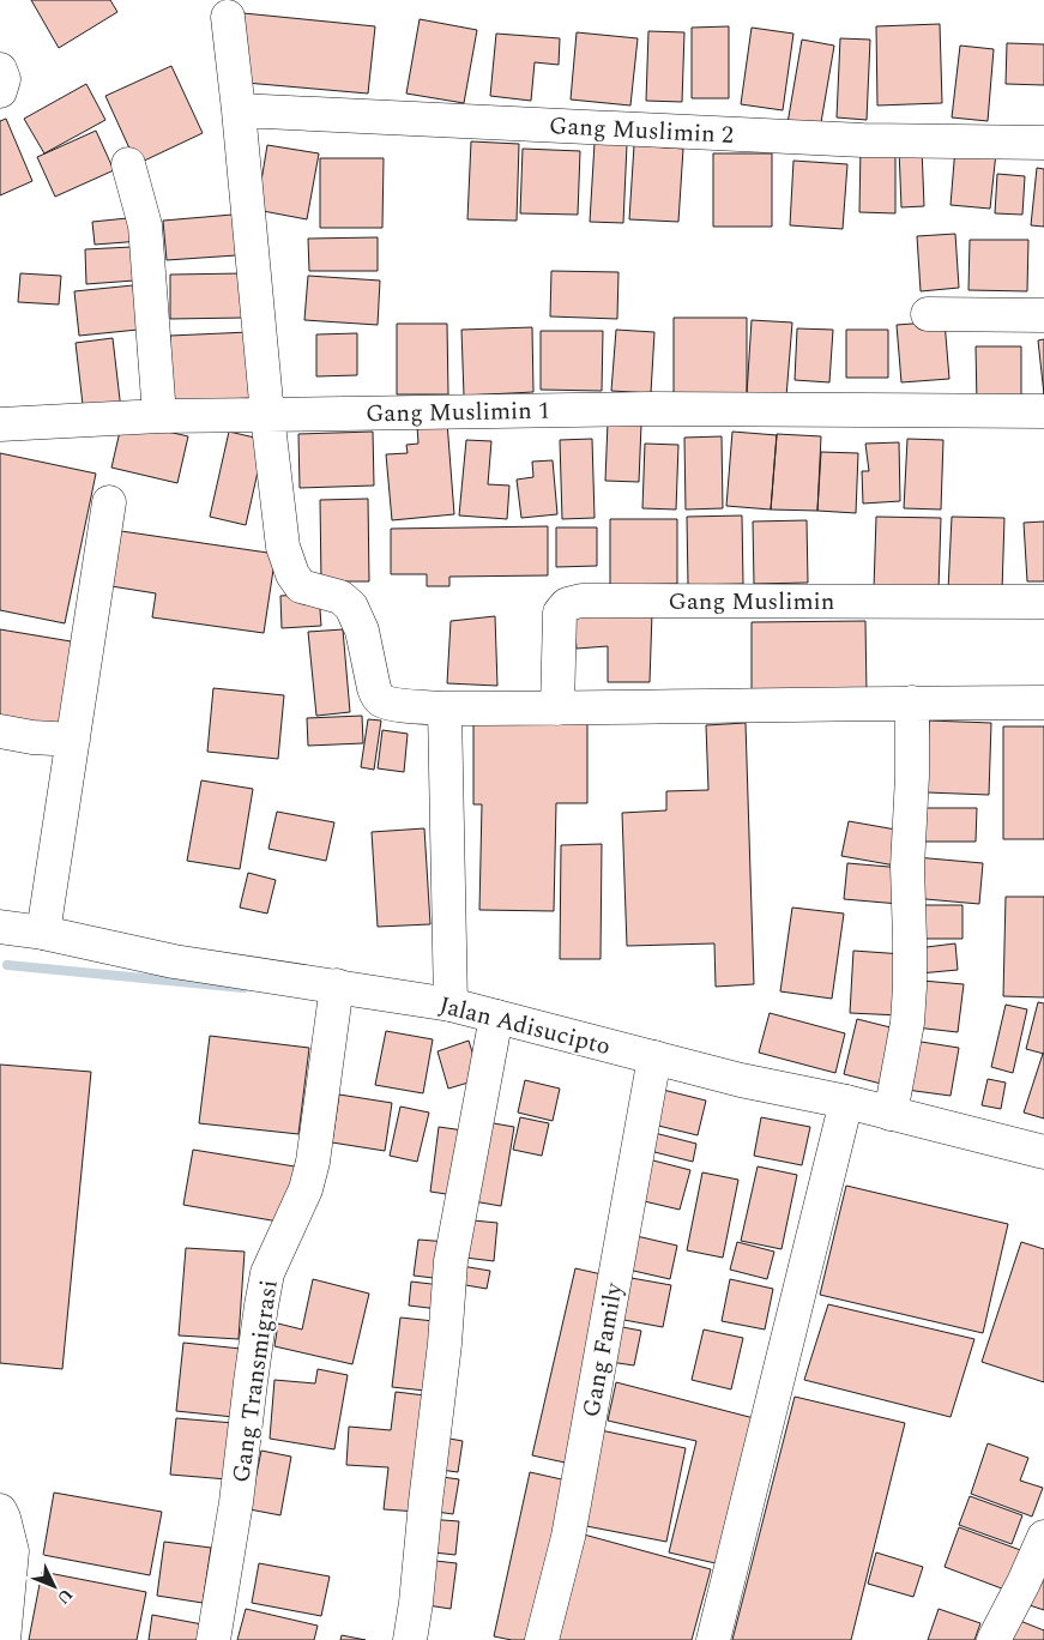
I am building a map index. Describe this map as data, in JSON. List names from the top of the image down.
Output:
{
  "streets": {
    "street": [
      "Gang Muslimin 2",
      "Gang Muslimin 1",
      "Gang Muslimin",
      "Jalan Adisucipto",
      "Gang Family",
      "Gang Transmigrasi"
    ]
  },
  "crossings": [
    ["Jalan Adisucipto", "Gang Family"],
    ["Jalan Adisucipto", "Gang Transmigrasi"]
  ],
  "north": "bottom right"
}
